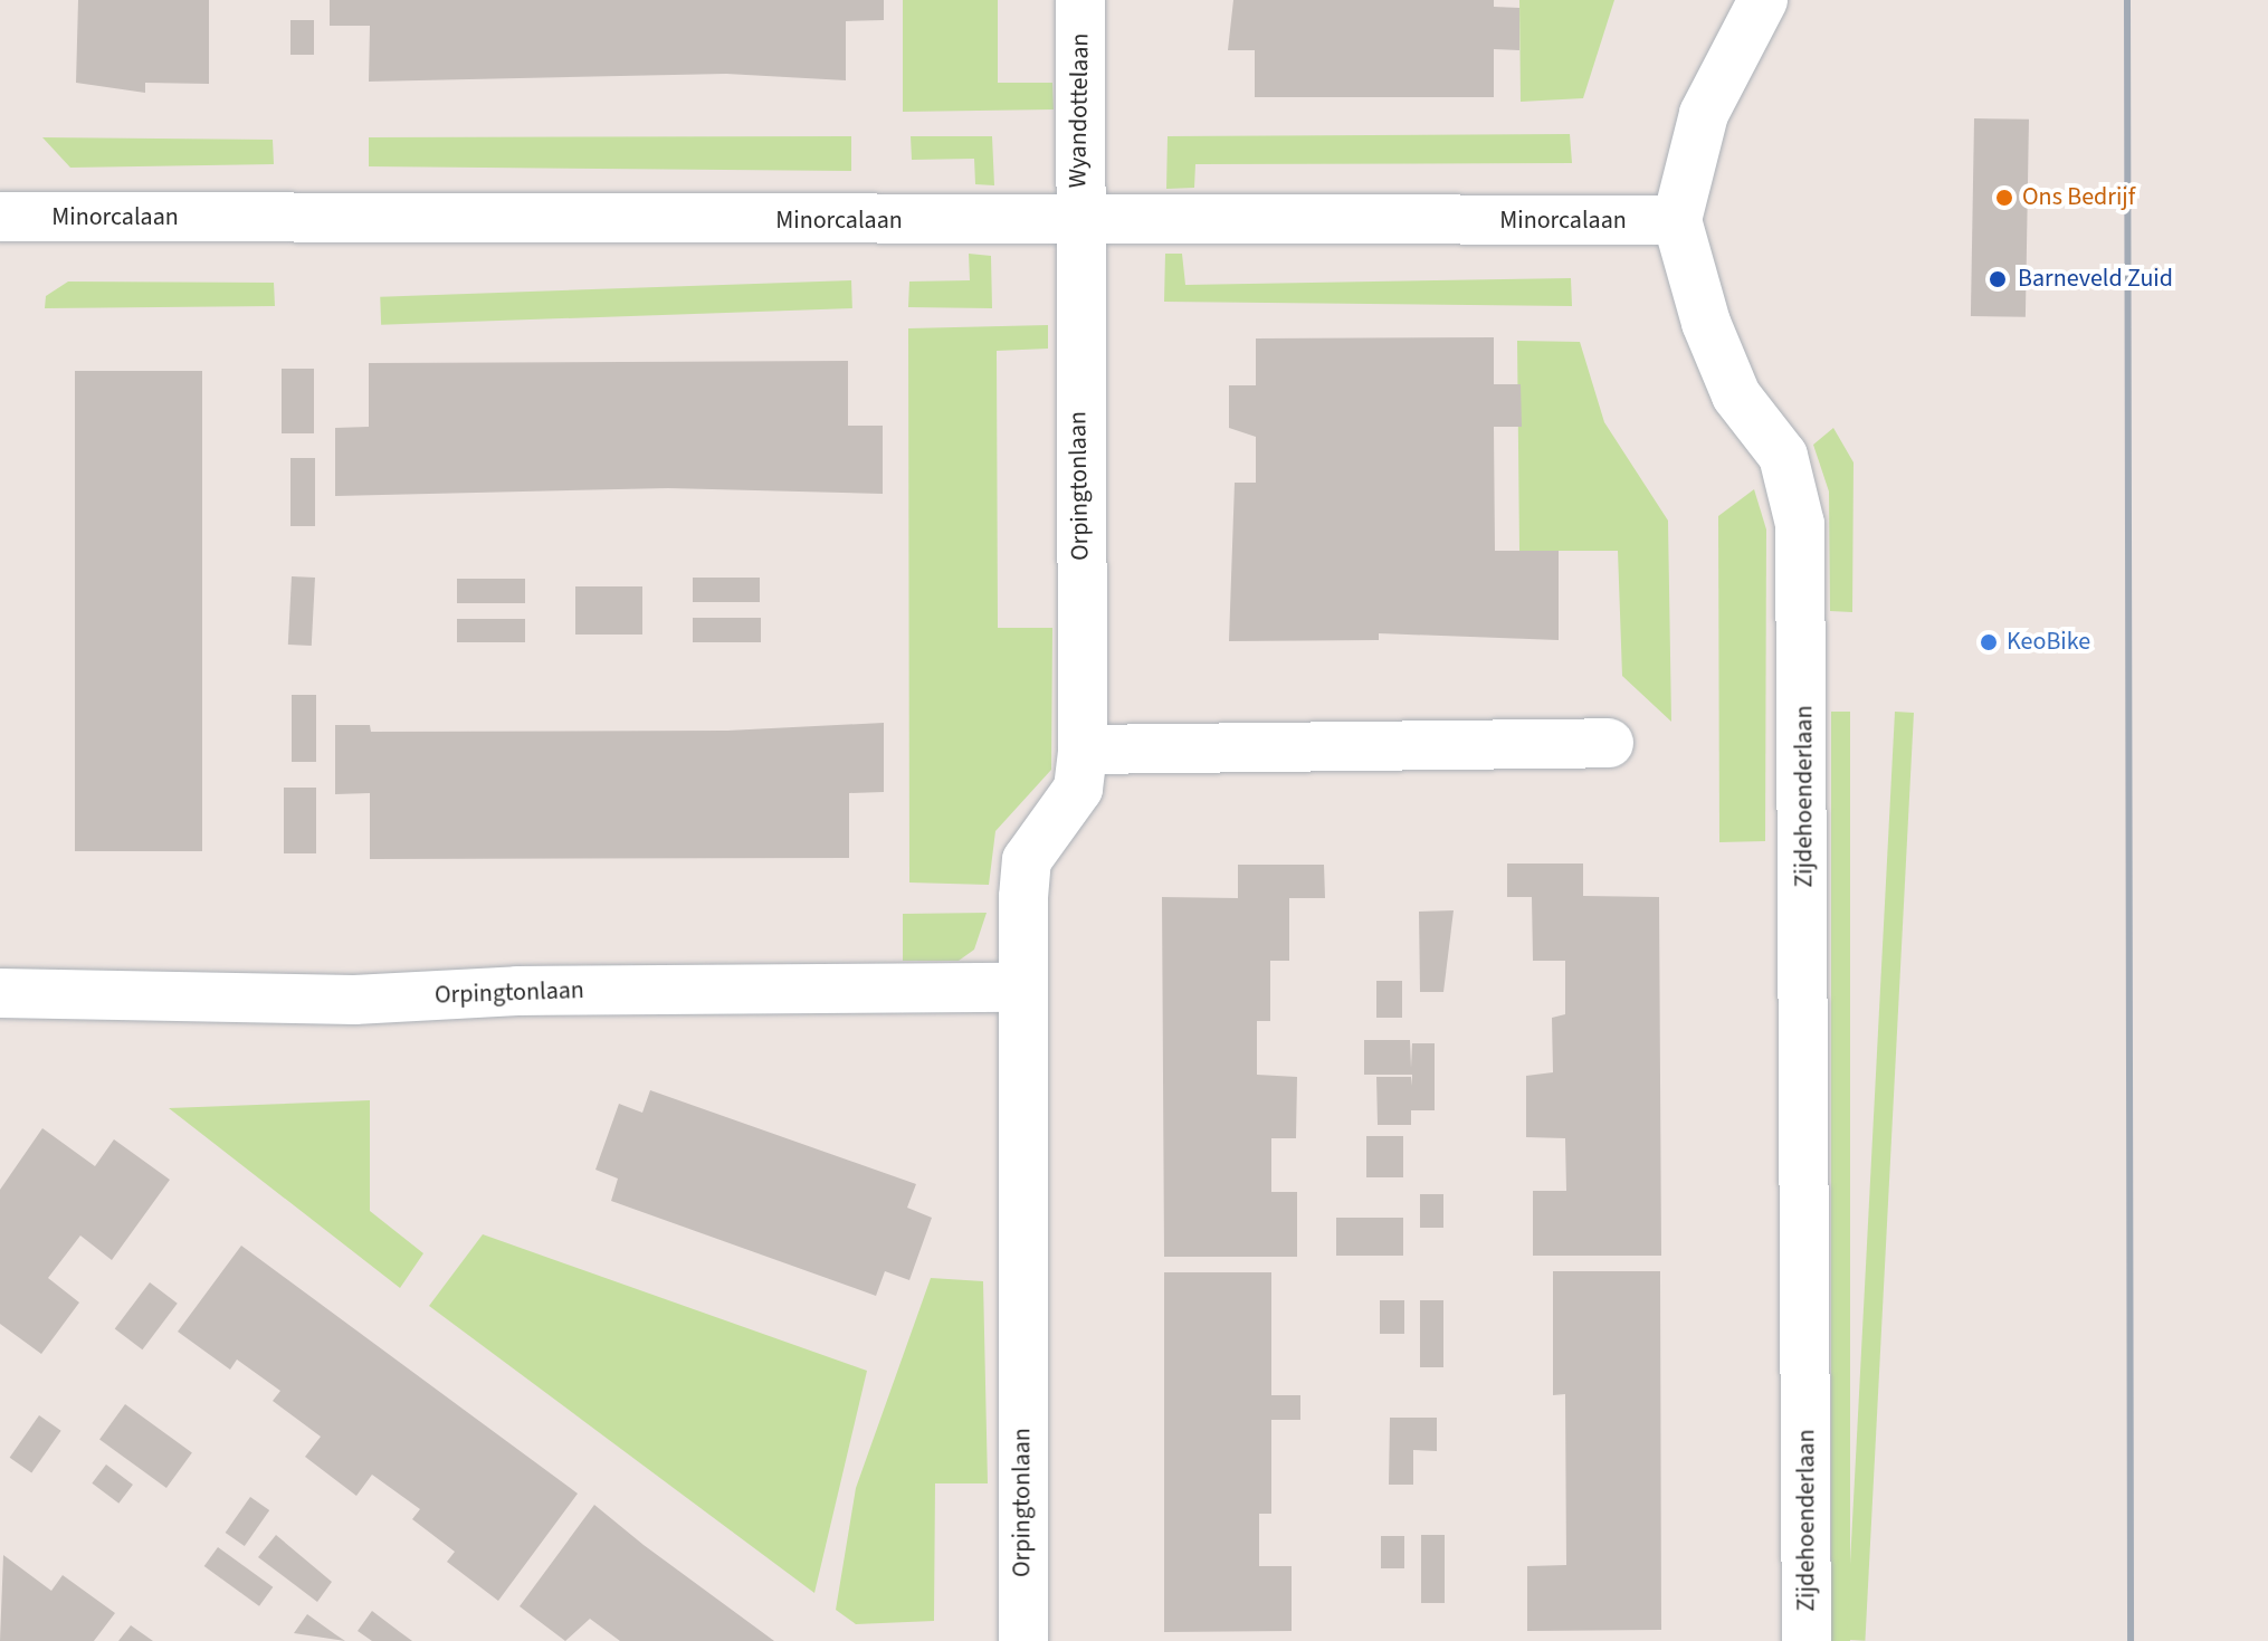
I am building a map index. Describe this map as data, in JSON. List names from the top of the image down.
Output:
{
  "streets": {
    "street": [
      "Wyandottelaan",
      "Minorcalaan",
      "Orpingtonlaan",
      "Zijdehoenderlaan"
    ]
  },
  "crossings": [
    ["Wyandottelaan", "Minorcalaan"],
    ["Wyandottelaan", "Orpingtonlaan"],
    ["Minorcalaan", "Orpingtonlaan"],
    ["Minorcalaan", "Zijdehoenderlaan"]
  ],
  "places": ["Ons Bedrijf", "Barneveld Zuid", "KeoBike"]
}
